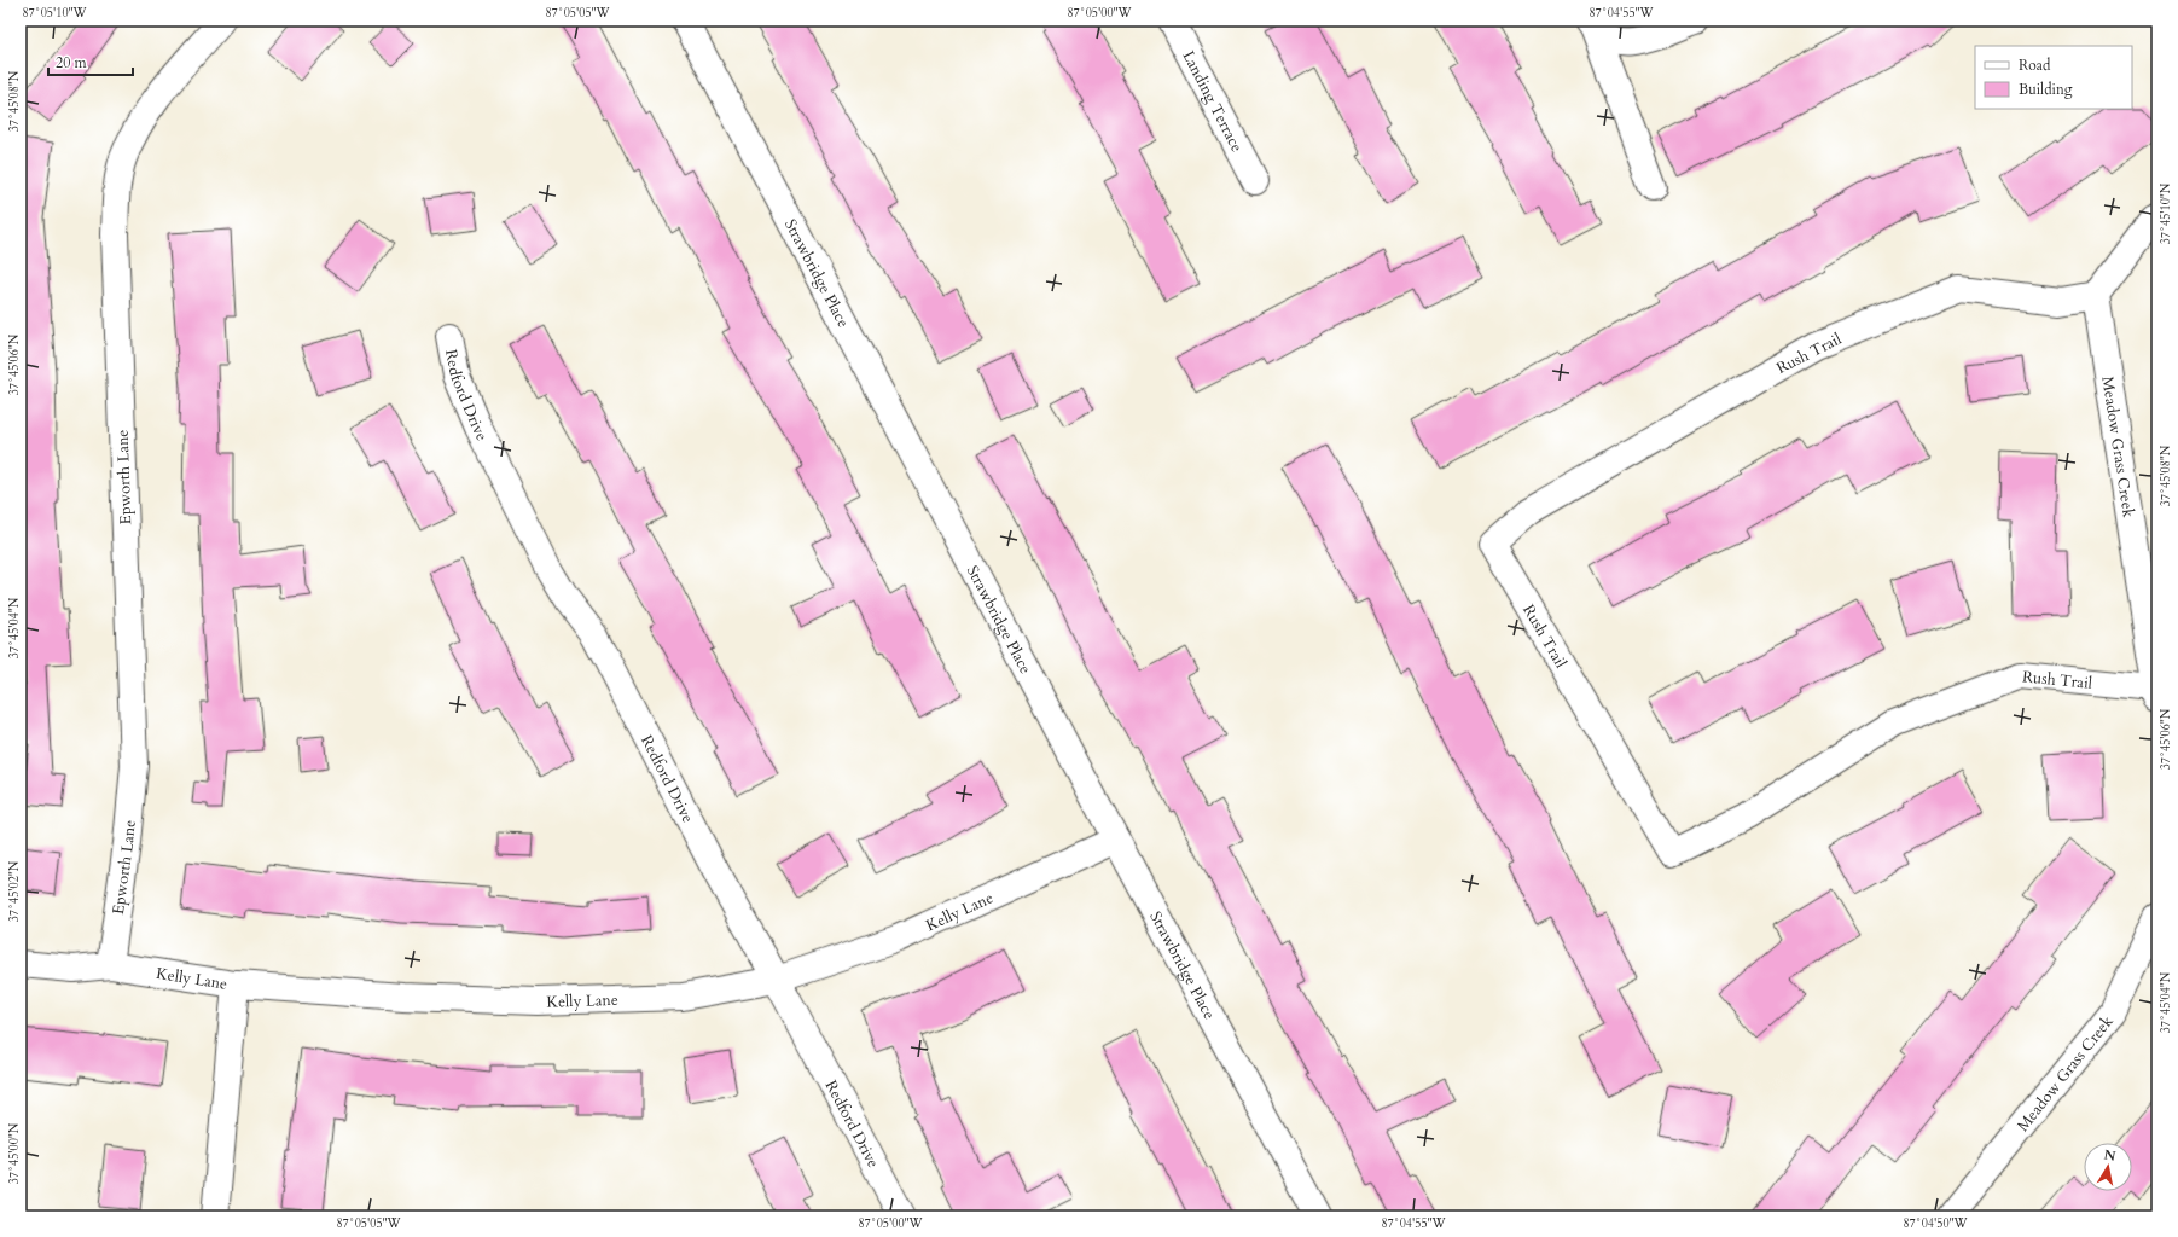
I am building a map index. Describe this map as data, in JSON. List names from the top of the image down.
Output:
{
  "streets": {
    "street": [
      "Landing Terrace",
      "Strawbridge Place",
      "Rush Trail",
      "Redford Drive",
      "Meadow Grass Creek",
      "Epworth Lane",
      "Kelly Lane"
    ]
  },
  "crossings": [
    ["Strawbridge Place", "Kelly Lane"],
    ["Rush Trail", "Meadow Grass Creek"],
    ["Redford Drive", "Kelly Lane"],
    ["Epworth Lane", "Kelly Lane"]
  ],
  "legend": ["Road", "Building"],
  "scale_bar": "20 m",
  "north": "top",
  "coordinates": [
    "87°05'10\"W",
    "87°05'05\"W",
    "87°05'00\"W",
    "87°04'55\"W",
    "37°45'08\"N",
    "37°45'10\"N",
    "37°45'06\"N",
    "37°45'04\"N",
    "37°45'02\"N",
    "37°45'00\"N",
    "87°04'50\"W"
  ]
}
